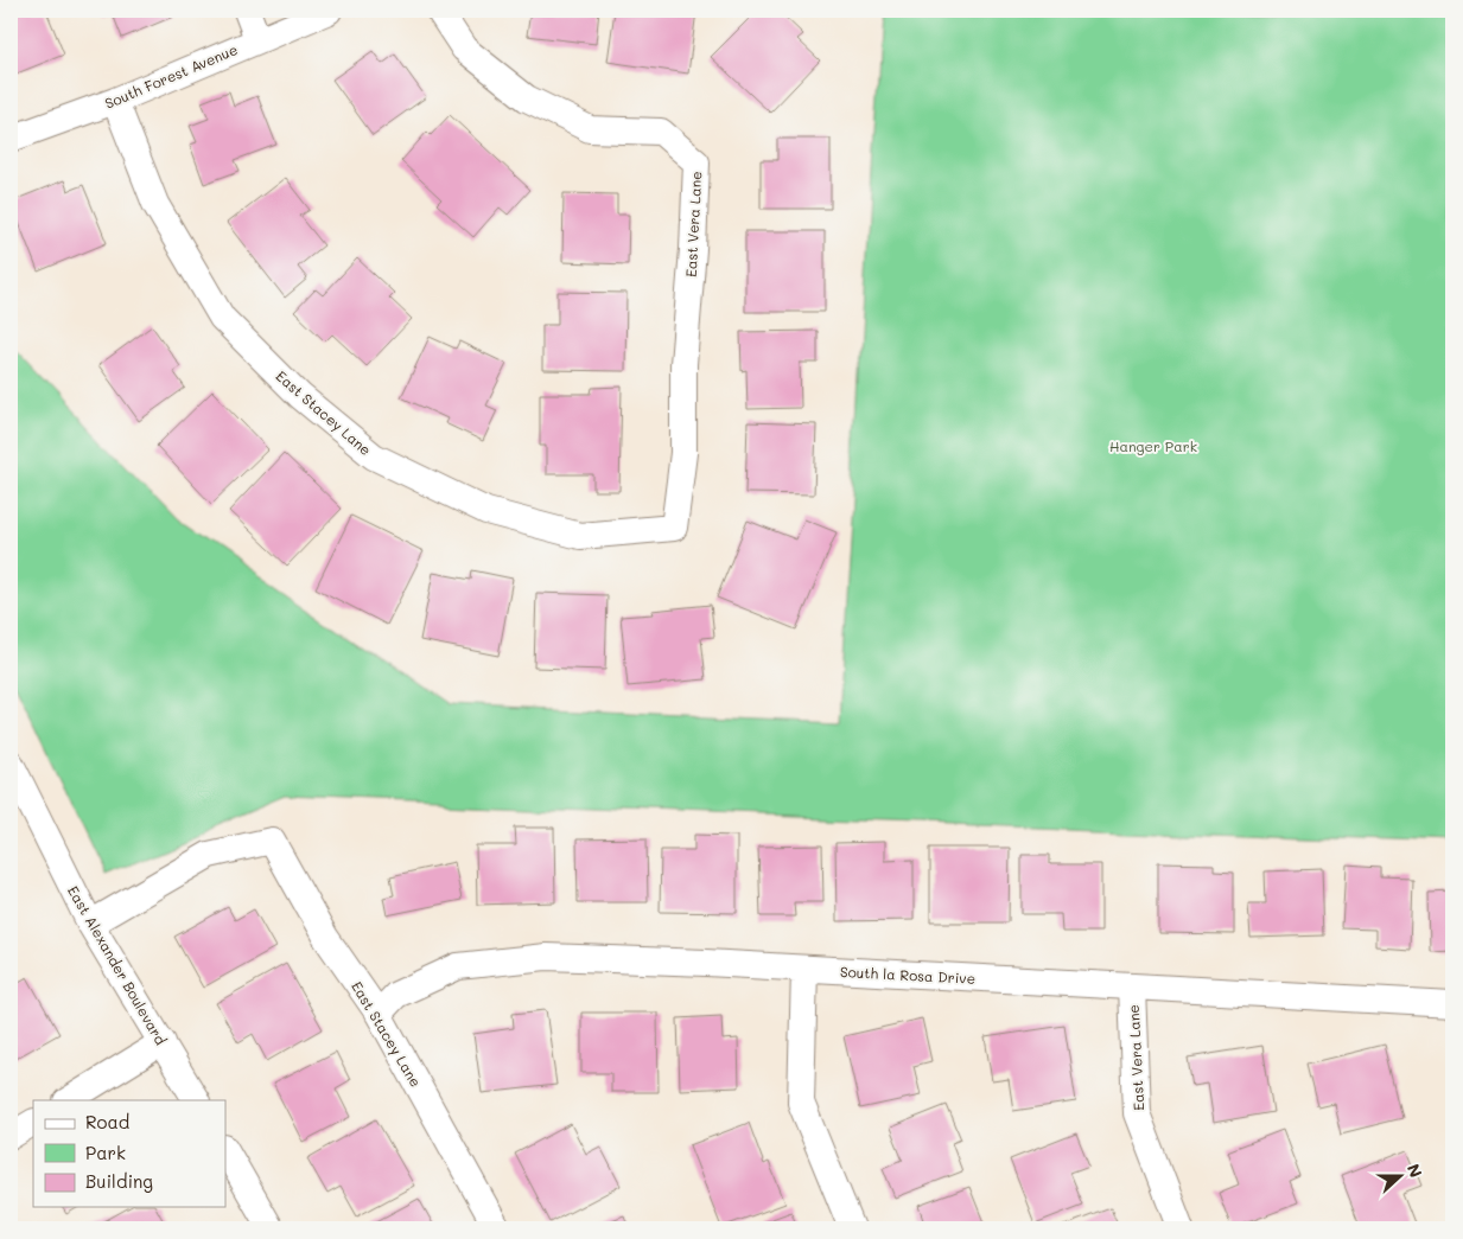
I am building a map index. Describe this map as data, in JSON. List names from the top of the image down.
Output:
{
  "streets": {
    "street": [
      "South Forest Avenue",
      "East Vera Lane",
      "East Stacey Lane",
      "East Alexander Boulevard",
      "South la Rosa Drive"
    ]
  },
  "crossings": [
    ["South Forest Avenue", "East Stacey Lane"],
    ["East Vera Lane", "East Stacey Lane"],
    ["East Vera Lane", "South la Rosa Drive"],
    ["East Stacey Lane", "East Alexander Boulevard"],
    ["East Stacey Lane", "South la Rosa Drive"]
  ],
  "parks": ["Hanger Park"],
  "legend": ["Road", "Park", "Building"],
  "north": "right"
}
